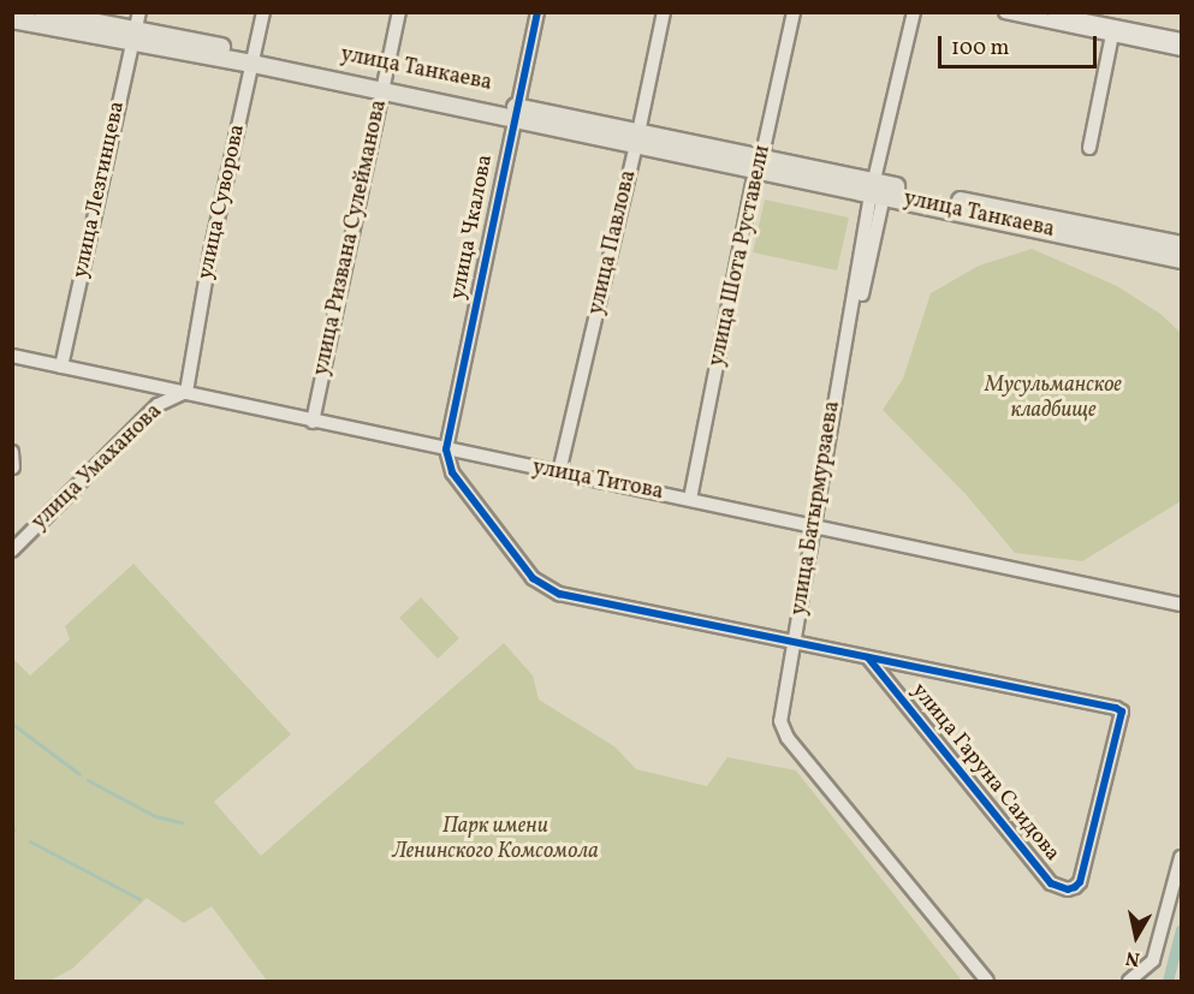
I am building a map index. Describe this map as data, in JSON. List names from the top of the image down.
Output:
{
  "streets": {
    "main road": ["улица Танкаева"],
    "street": [
      "улица Лезгинцева",
      "улица Суворова",
      "улица Чкалова",
      "улица Ризвана Сулейманова",
      "улица Павлова",
      "улица Шота Руставели",
      "улица Умаханова",
      "улица Титова",
      "улица Батырмурзаева",
      "улица Гаруна Саидова"
    ]
  },
  "crossings": [
    ["улица Танкаева", "улица Лезгинцева"],
    ["улица Танкаева", "улица Суворова"],
    ["улица Танкаева", "улица Чкалова"],
    ["улица Танкаева", "улица Ризвана Сулейманова"],
    ["улица Танкаева", "улица Павлова"],
    ["улица Танкаева", "улица Шота Руставели"],
    ["улица Танкаева", "улица Батырмурзаева"],
    ["улица Лезгинцева", "улица Титова"],
    ["улица Суворова", "улица Умаханова"],
    ["улица Суворова", "улица Титова"],
    ["улица Чкалова", "улица Титова"],
    ["улица Чкалова", "улица Гаруна Саидова"],
    ["улица Ризвана Сулейманова", "улица Титова"],
    ["улица Павлова", "улица Титова"],
    ["улица Шота Руставели", "улица Титова"],
    ["улица Умаханова", "улица Титова"],
    ["улица Титова", "улица Батырмурзаева"],
    ["улица Титова", "улица Гаруна Саидова"],
    ["улица Батырмурзаева", "улица Гаруна Саидова"]
  ],
  "parks": ["Мусульманское кладбище", "Парк имени Ленинского Комсомола"],
  "scale_bar": "100 m",
  "north": "bottom"
}
